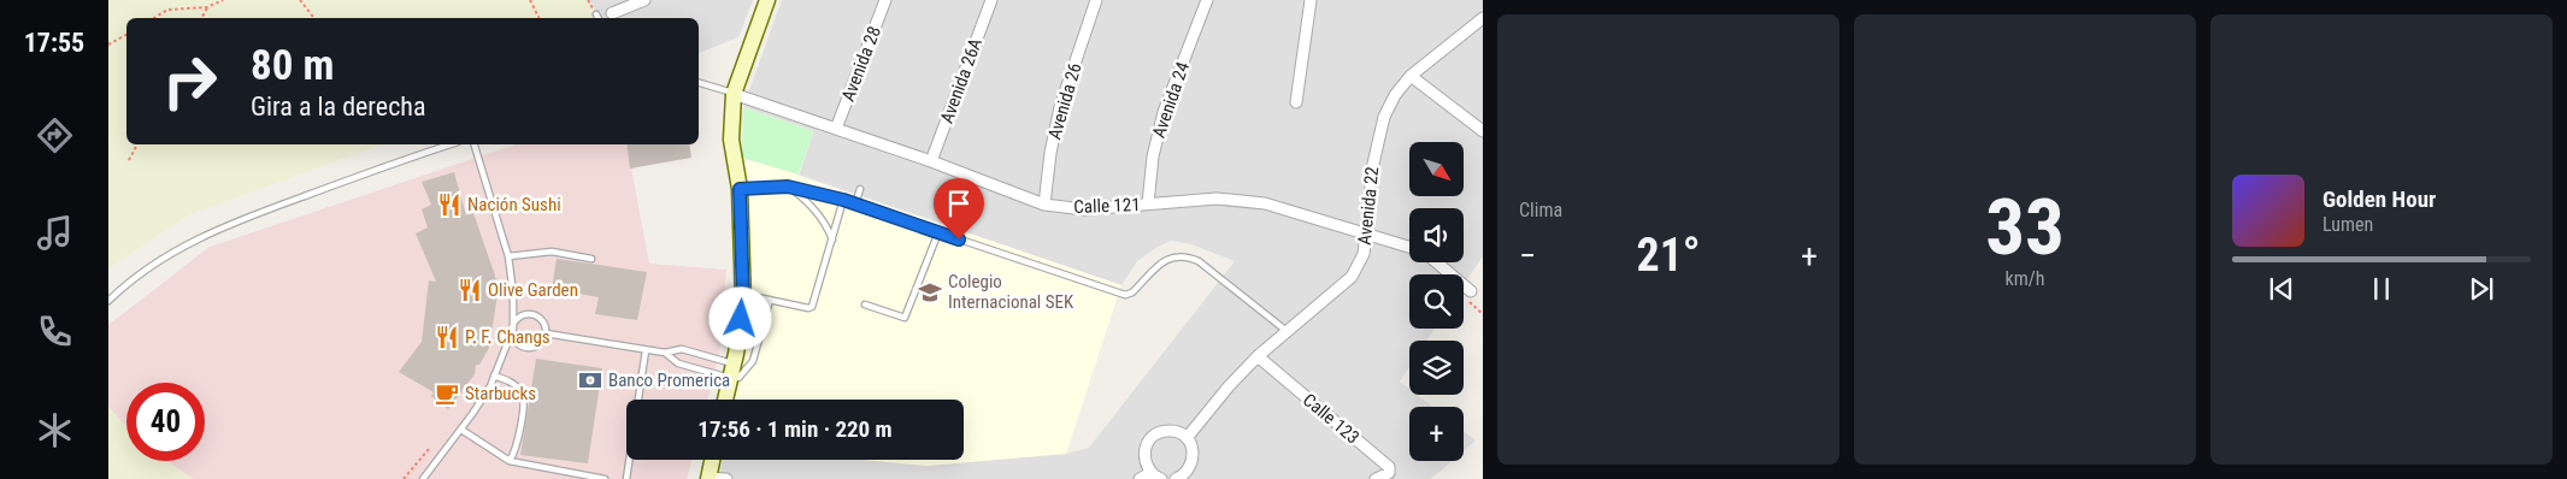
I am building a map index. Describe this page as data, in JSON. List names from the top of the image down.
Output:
{
  "streets": {
    "street": [
      "Avenida 28",
      "Avenida 26A",
      "Avenida 24",
      "Avenida 26",
      "Calle 121",
      "Avenida 22",
      "Calle 123"
    ]
  },
  "crossings": [
    ["Avenida 28", "Calle 121"],
    ["Avenida 26A", "Calle 121"],
    ["Avenida 24", "Calle 121"],
    ["Avenida 26", "Calle 121"],
    ["Calle 121", "Avenida 22"],
    ["Avenida 22", "Calle 123"]
  ],
  "places": {
    "restaurant": ["Nación Sushi", "Olive Garden", "P. F. Changs"],
    "school or university": ["Colegio Internacional SEK"],
    "bank": ["Banco Promerica"],
    "cafe": ["Starbucks"]
  },
  "north": "bottom right",
  "page": {
    "tabs": "17:55",
    "tile": [
      "Clima",
      ["33", "km/h"]
    ],
    "turn": ["80 m", "Gira a la derecha"],
    "map_buttons": "+",
    "song": ["Golden Hour", "Lumen"],
    "heat": ["−", "21°", "+"],
    "limit": "40",
    "trip": "17:56 · 1 min · 220 m"
  }
}
